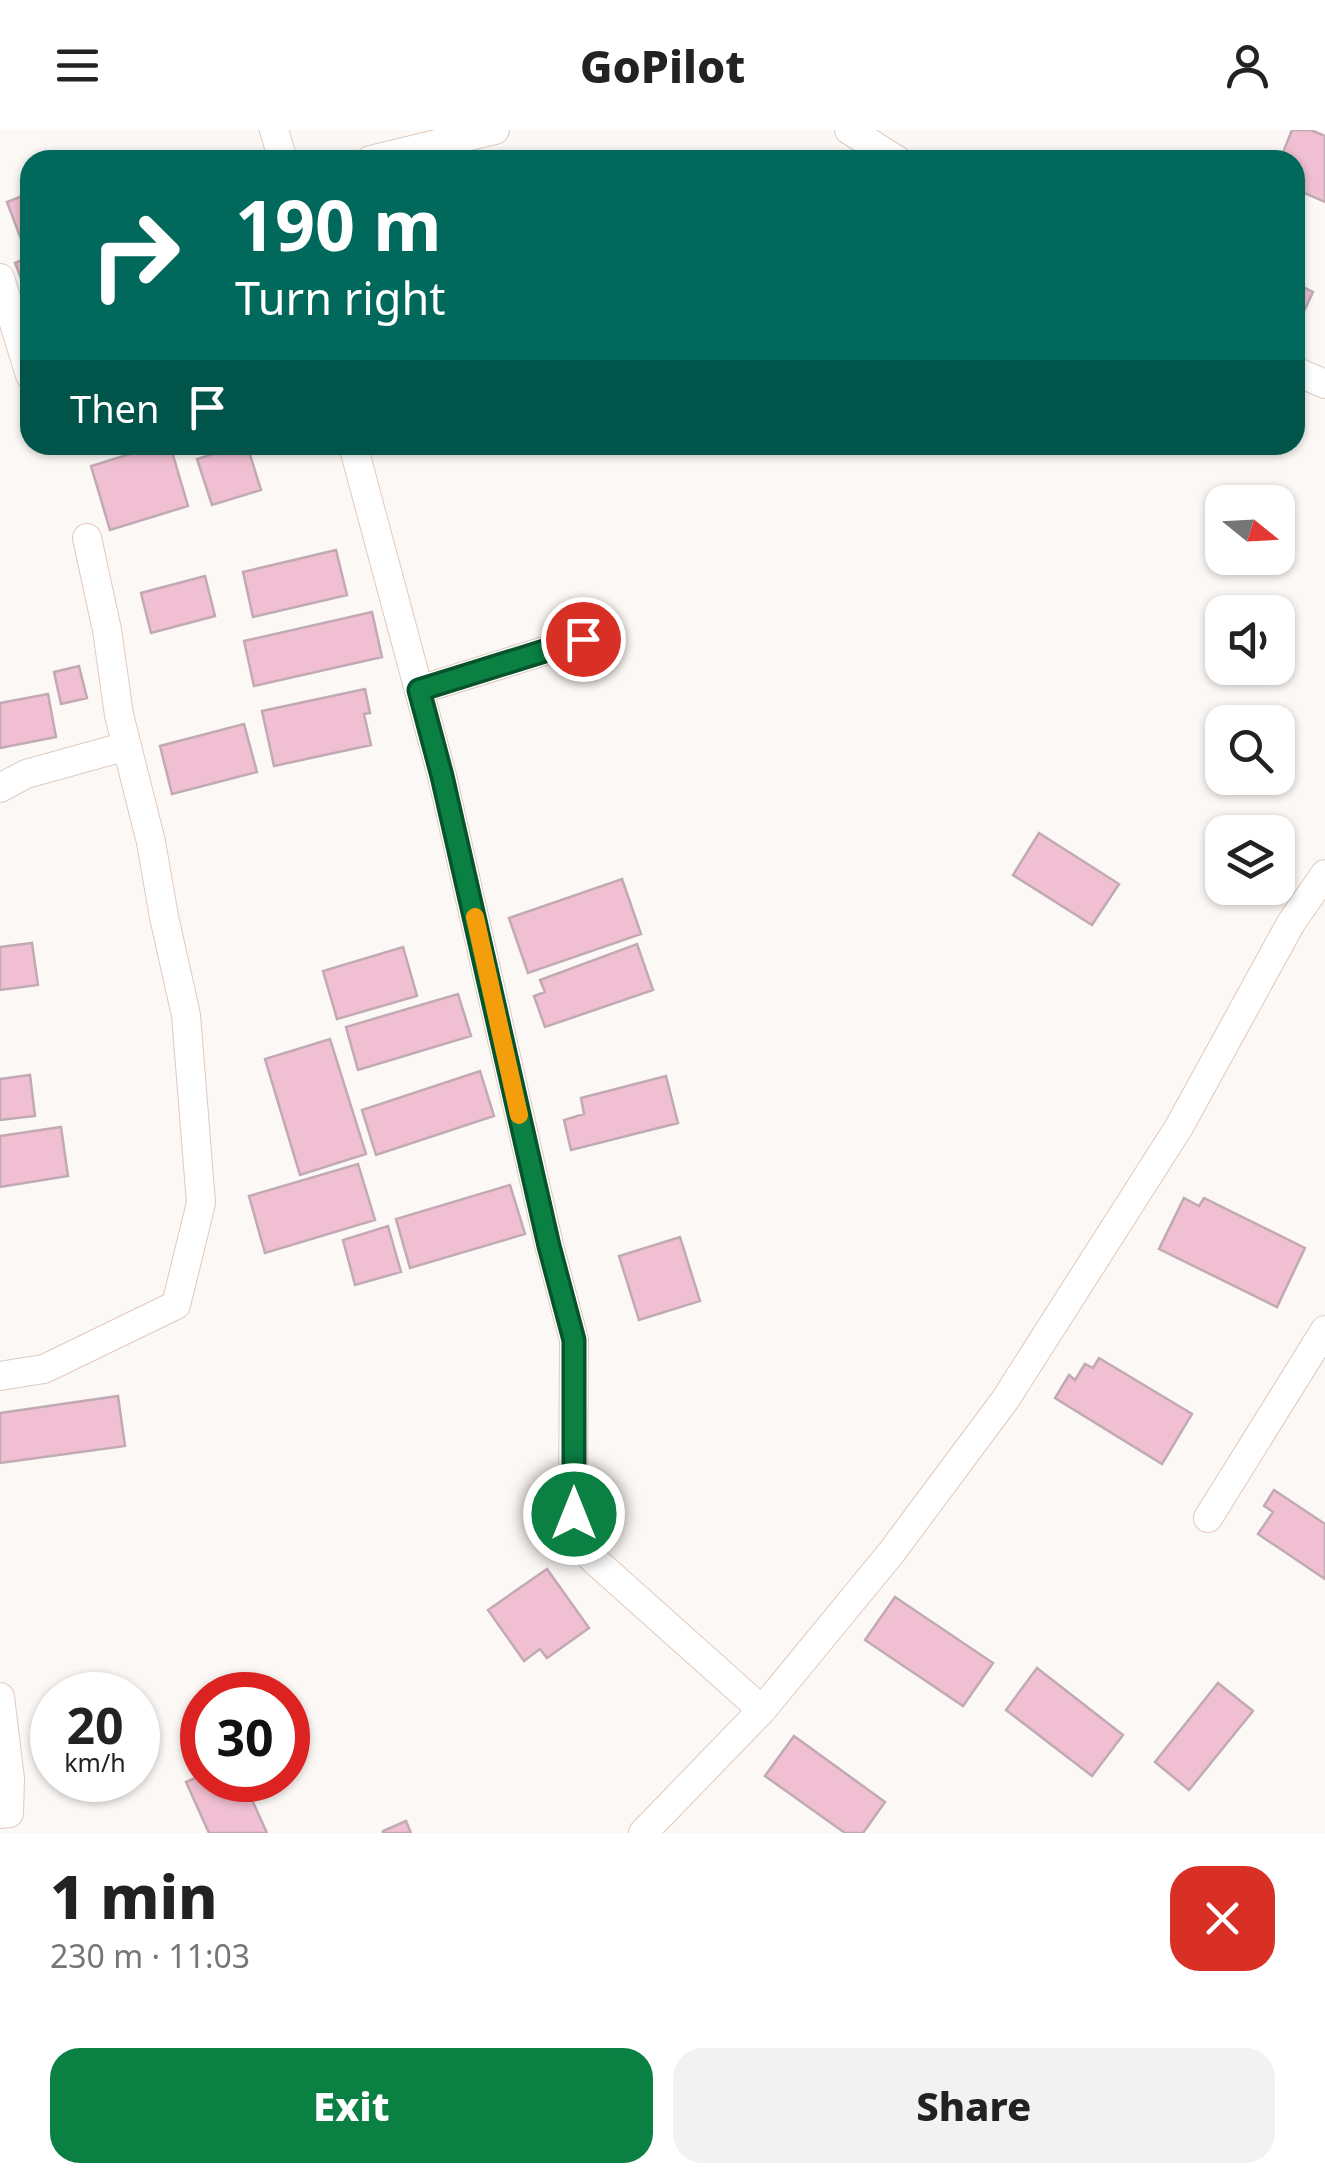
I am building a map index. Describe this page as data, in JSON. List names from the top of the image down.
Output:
{
  "north": "right",
  "page": {
    "header": "GoPilot",
    "turn": ["190 m", "Turn right"],
    "then": "Then",
    "speed": "20 km/h",
    "limit": "30",
    "heading": ["1 min", "230 m · 11:03"],
    "buttons": ["Exit", "Share"]
  }
}
